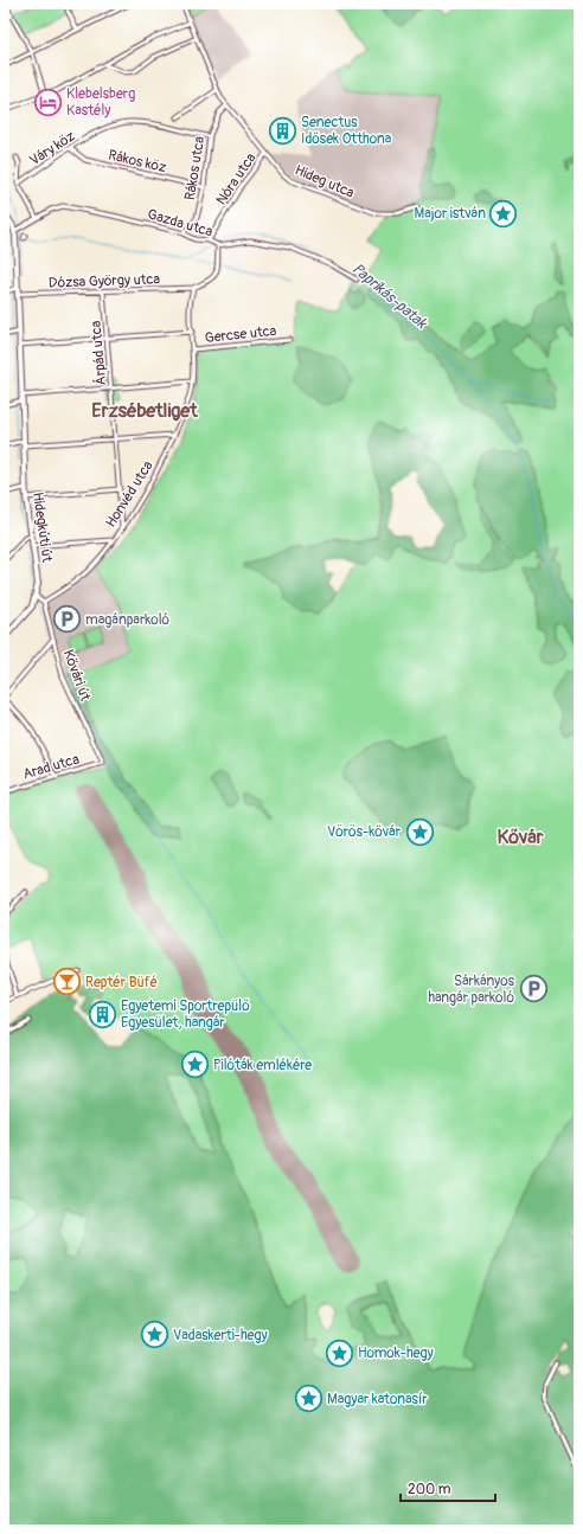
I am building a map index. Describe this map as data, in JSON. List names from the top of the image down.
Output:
{
  "streets": {
    "main road": ["Hidegkúti út"],
    "street": [
      "Váry köz",
      "Rákos köz",
      "Rákos utca",
      "Nóra utca",
      "Hideg utca",
      "Gazda utca",
      "Dózsa György utca",
      "Gercse utca",
      "Árpád utca",
      "Honvéd utca",
      "Kővári út",
      "Arad utca"
    ]
  },
  "crossings": [
    ["Váry köz", "Rákos köz"],
    ["Váry köz", "Rákos utca"],
    ["Rákos köz", "Rákos utca"],
    ["Rákos utca", "Hideg utca"],
    ["Rákos utca", "Gazda utca"],
    ["Nóra utca", "Hideg utca"],
    ["Nóra utca", "Gazda utca"],
    ["Gazda utca", "Hidegkúti út"],
    ["Dózsa György utca", "Árpád utca"],
    ["Dózsa György utca", "Honvéd utca"],
    ["Dózsa György utca", "Hidegkúti út"],
    ["Gercse utca", "Honvéd utca"],
    ["Árpád utca", "Honvéd utca"],
    ["Honvéd utca", "Kővári út"],
    ["Kővári út", "Arad utca"]
  ],
  "districts": ["Erzsébetliget", "Kővár"],
  "water": ["Paprikás-patak"],
  "places": {
    "hotel": ["Klebelsberg Kastély"],
    "building": ["Senectus Idősek Otthona", "Egyetemi Sportrepülő Egyesület, hangár"],
    "place": [
      "Major istván",
      "Vörös-kővár",
      "Pilóták emlékére",
      "Vadaskerti-hegy",
      "Homok-hegy",
      "Magyar katonasír"
    ],
    "parking": ["magánparkoló", "Sárkányos hangár parkoló"],
    "bar": ["Reptér Büfé"]
  },
  "scale_bar": "200 m"
}
